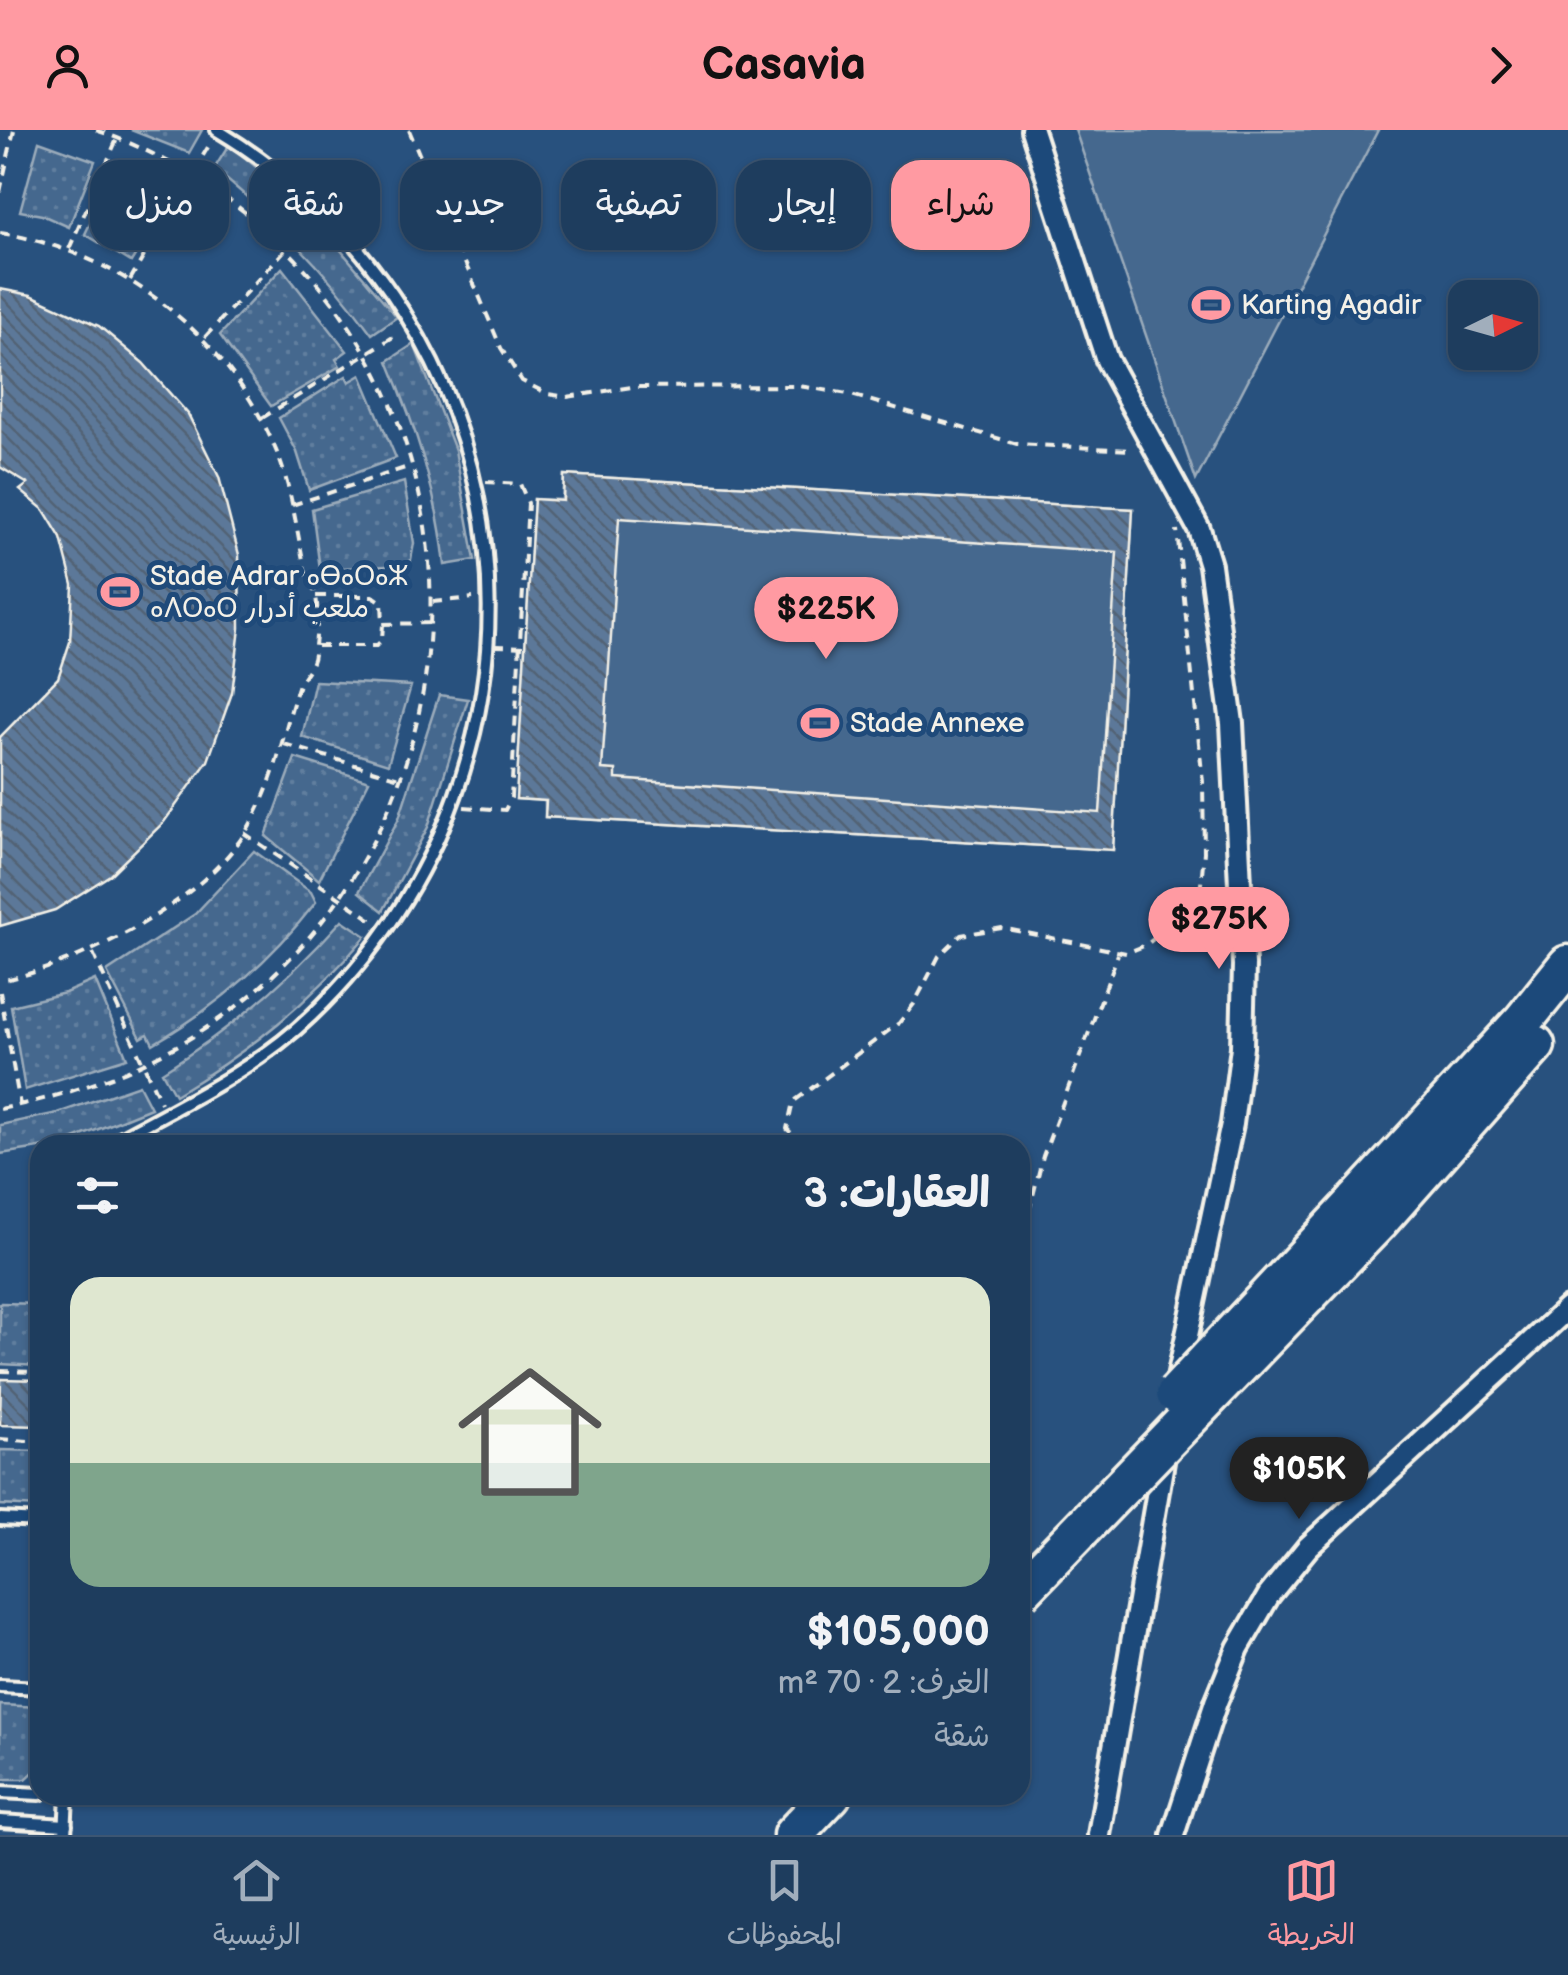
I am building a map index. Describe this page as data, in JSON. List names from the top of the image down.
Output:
{
  "places": {
    "sports": ["Karting Agadir", "Stade Adrar ⴰⴱⴰⵔⴰⵣ ⴰⴷⵔⴰⵔ ملعب أدرار", "Stade Annexe"]
  },
  "north": "right",
  "page": {
    "header": "Casavia",
    "chip": [
      "شراء",
      "إيجار",
      "تصفية",
      "جديد",
      "شقة",
      "منزل"
    ],
    "price": ["$225K", "$275K", "$105K"],
    "heading": "العقارات: 3",
    "list": [
      {
        "name": "$105,000",
        "note": "الغرف: 2 · 70 m² · شقة"
      }
    ],
    "tabs": ["الخريطة", "المحفوظات", "الرئيسية"]
  }
}
